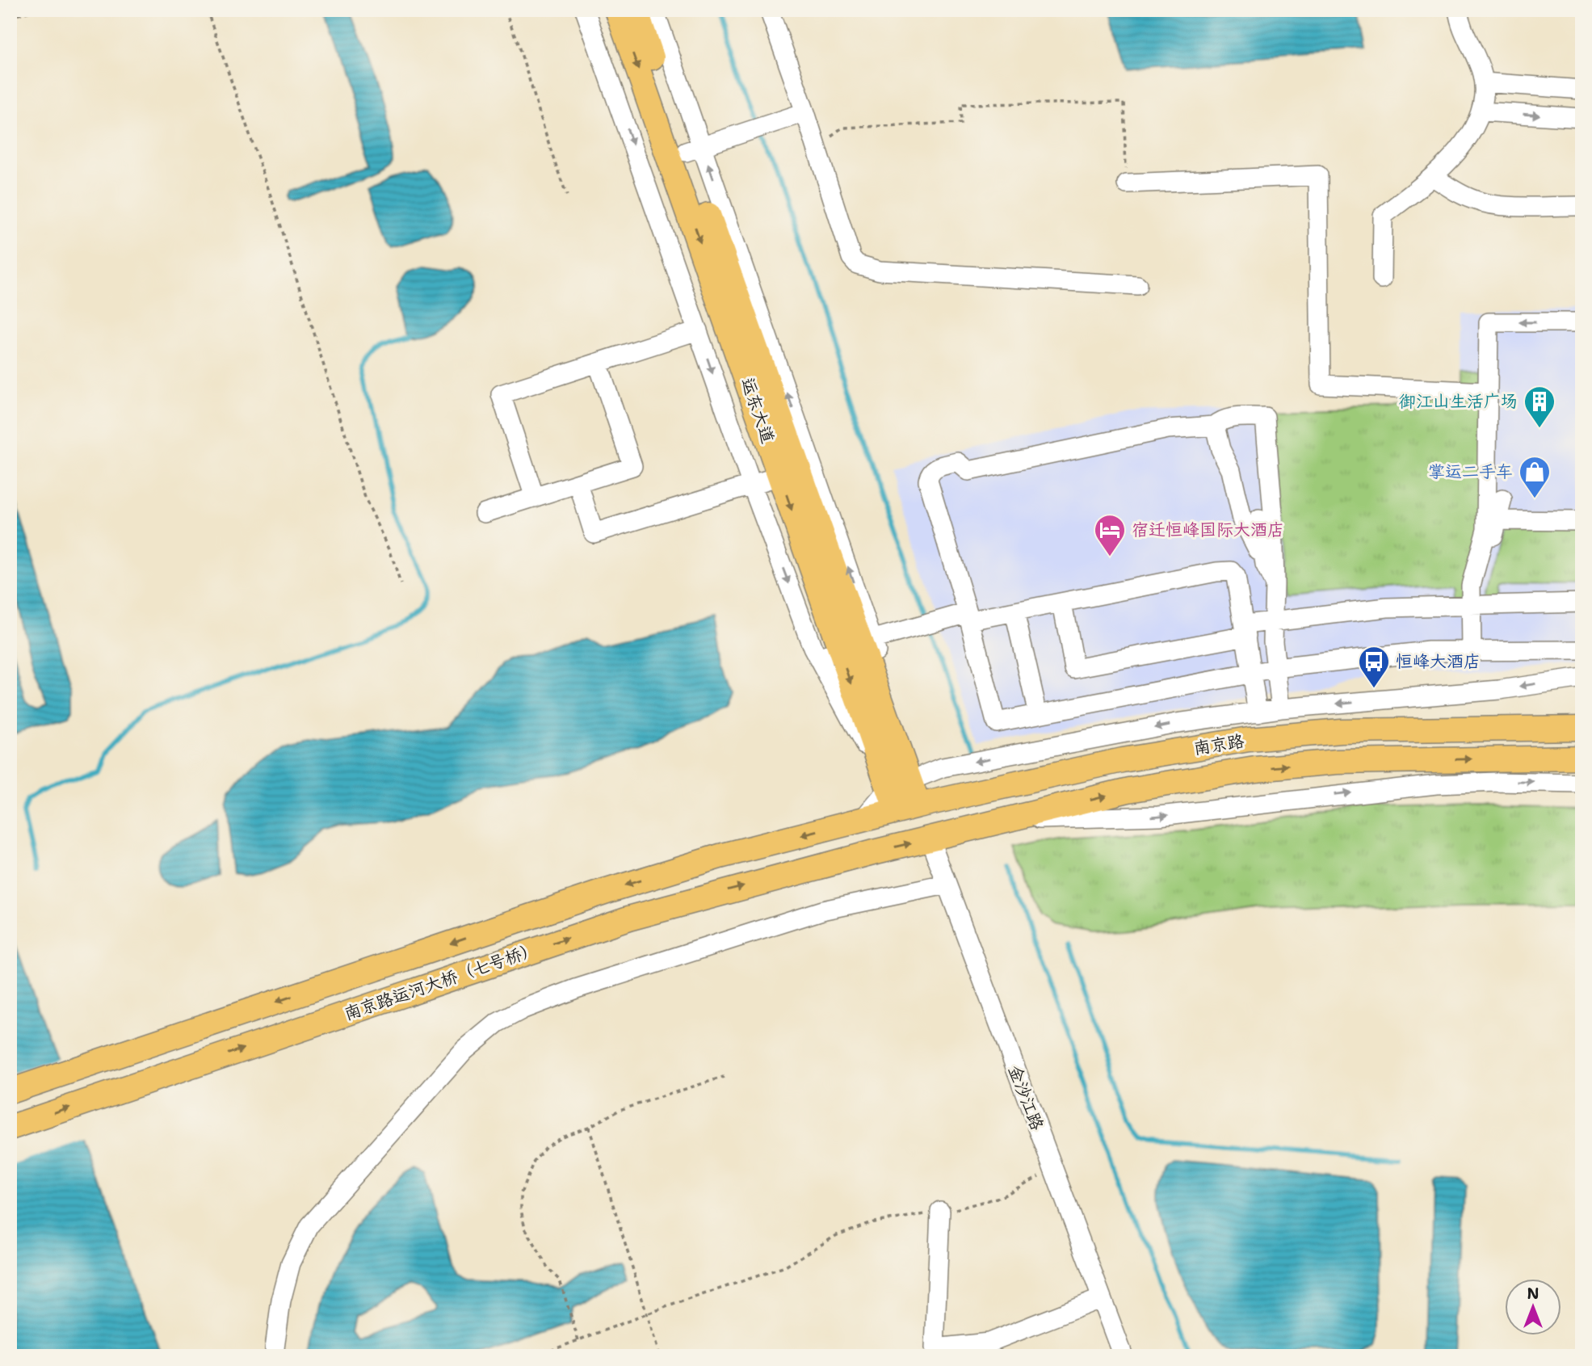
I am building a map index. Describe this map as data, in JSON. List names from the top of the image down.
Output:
{
  "streets": {
    "main road": ["运东大道", "南京路", "南京路运河大桥（七号桥）"],
    "street": ["金沙江路"]
  },
  "crossings": [
    ["运东大道", "南京路"],
    ["南京路", "南京路运河大桥（七号桥）"],
    ["南京路", "金沙江路"]
  ],
  "places": {
    "building": ["御江山生活广场"],
    "shop": ["掌运二手车"],
    "hotel": ["宿迁恒峰国际大酒店"],
    "bus stop": ["恒峰大酒店"]
  },
  "north": "top"
}
